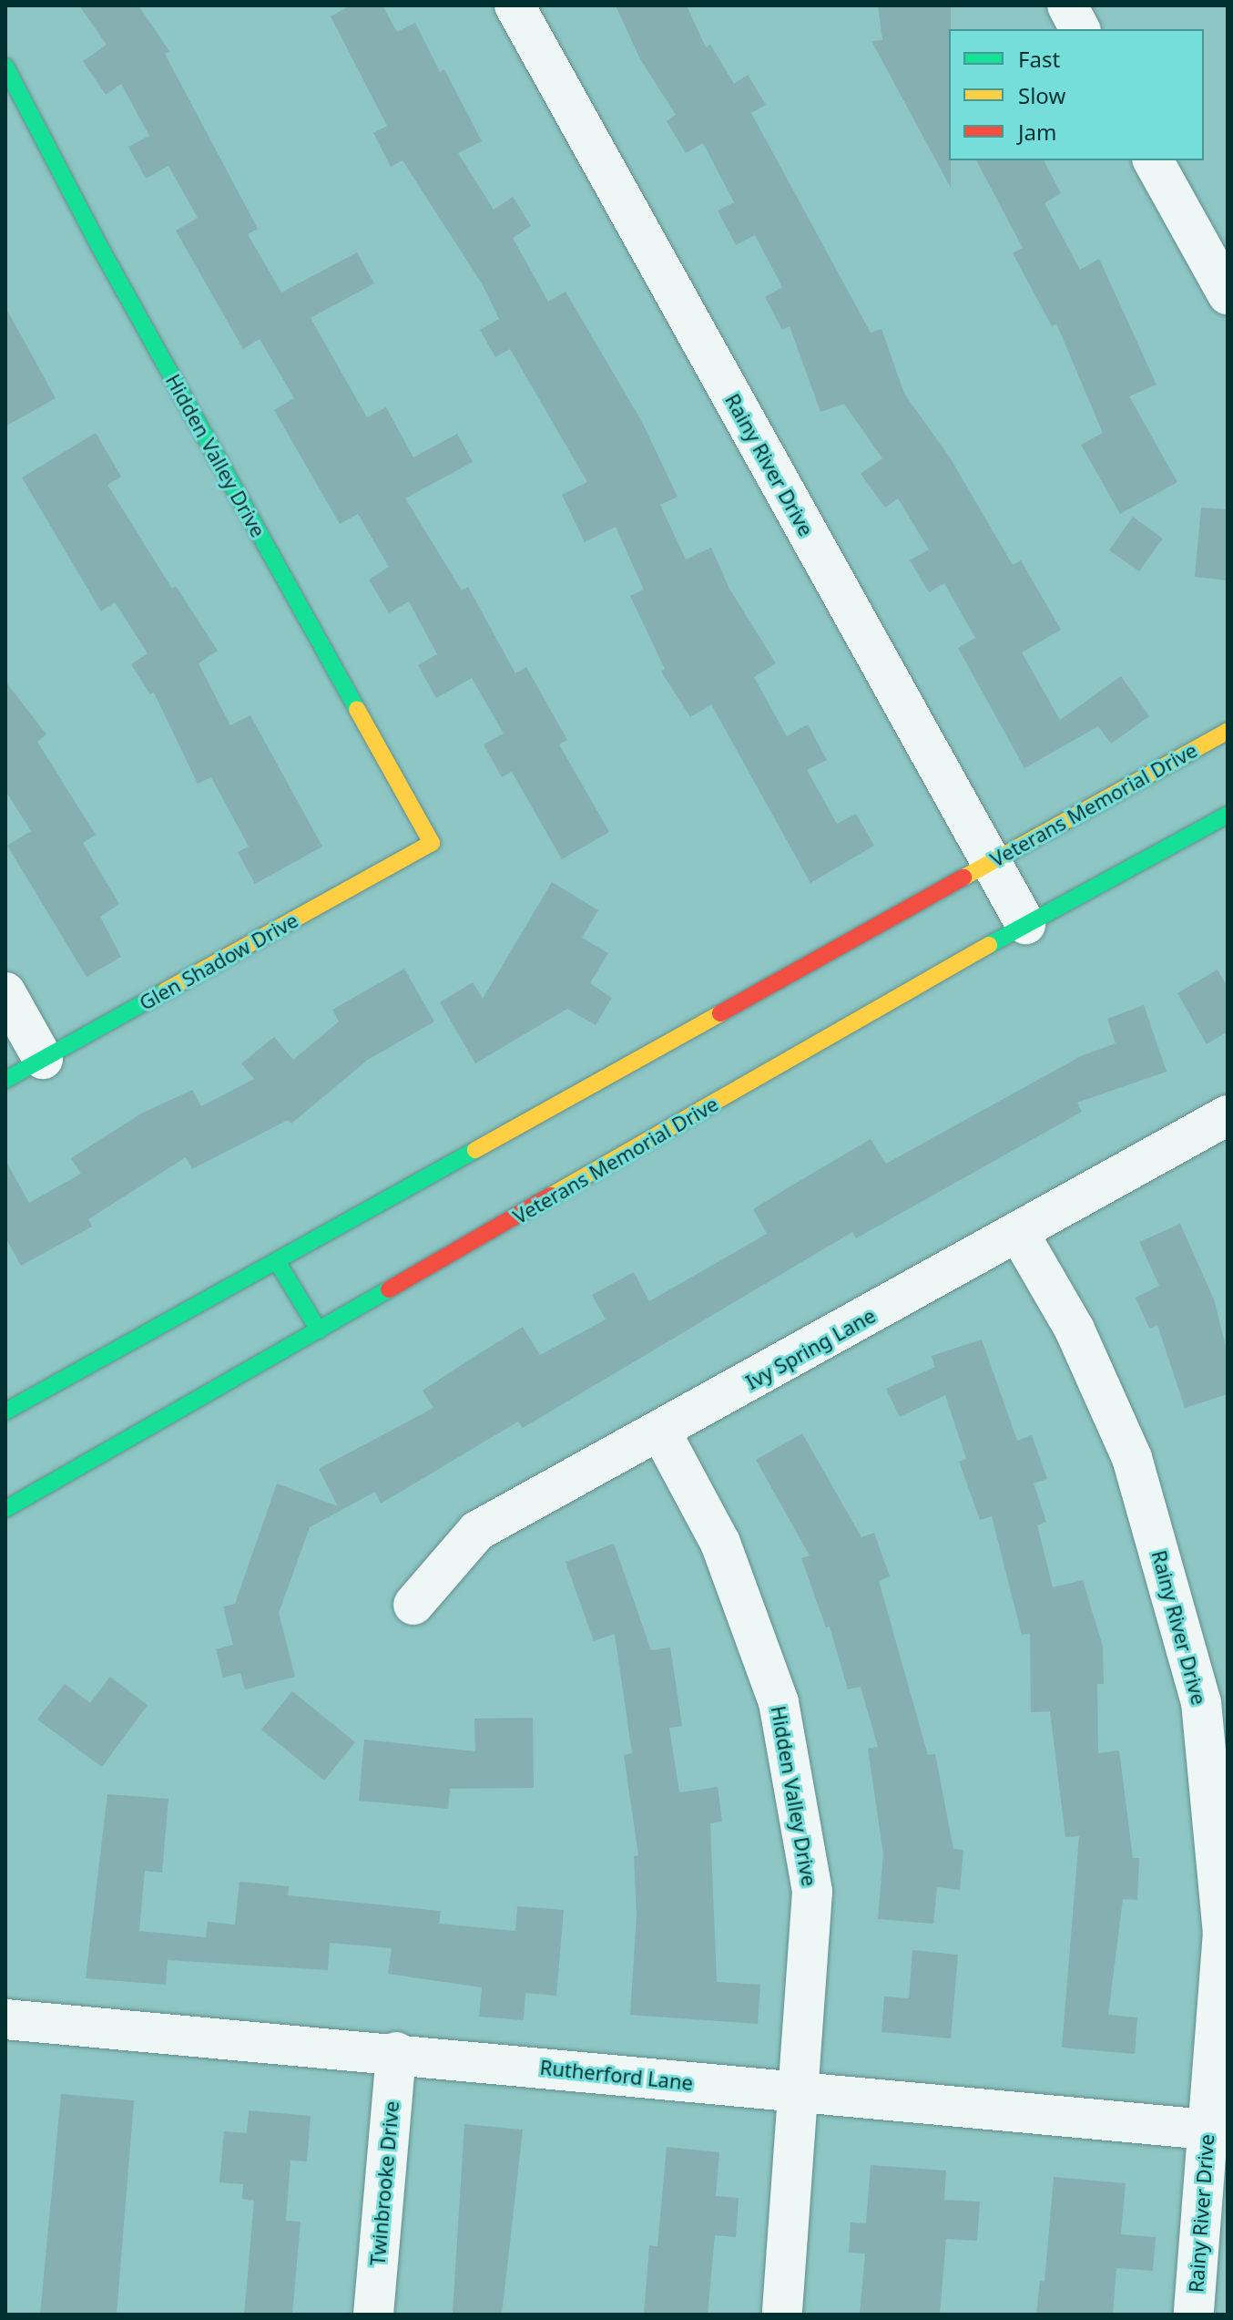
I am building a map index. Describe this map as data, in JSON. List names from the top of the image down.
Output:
{
  "streets": {
    "main road": ["Hidden Valley Drive", "Veterans Memorial Drive", "Glen Shadow Drive"],
    "street": [
      "Rainy River Drive",
      "Ivy Spring Lane",
      "Rutherford Lane",
      "Twinbrooke Drive"
    ]
  },
  "crossings": [
    ["Hidden Valley Drive", "Glen Shadow Drive"],
    ["Hidden Valley Drive", "Ivy Spring Lane"],
    ["Hidden Valley Drive", "Rutherford Lane"],
    ["Rainy River Drive", "Veterans Memorial Drive"],
    ["Rainy River Drive", "Ivy Spring Lane"],
    ["Rainy River Drive", "Rutherford Lane"],
    ["Rutherford Lane", "Twinbrooke Drive"]
  ],
  "legend": ["Fast", "Slow", "Jam"]
}
